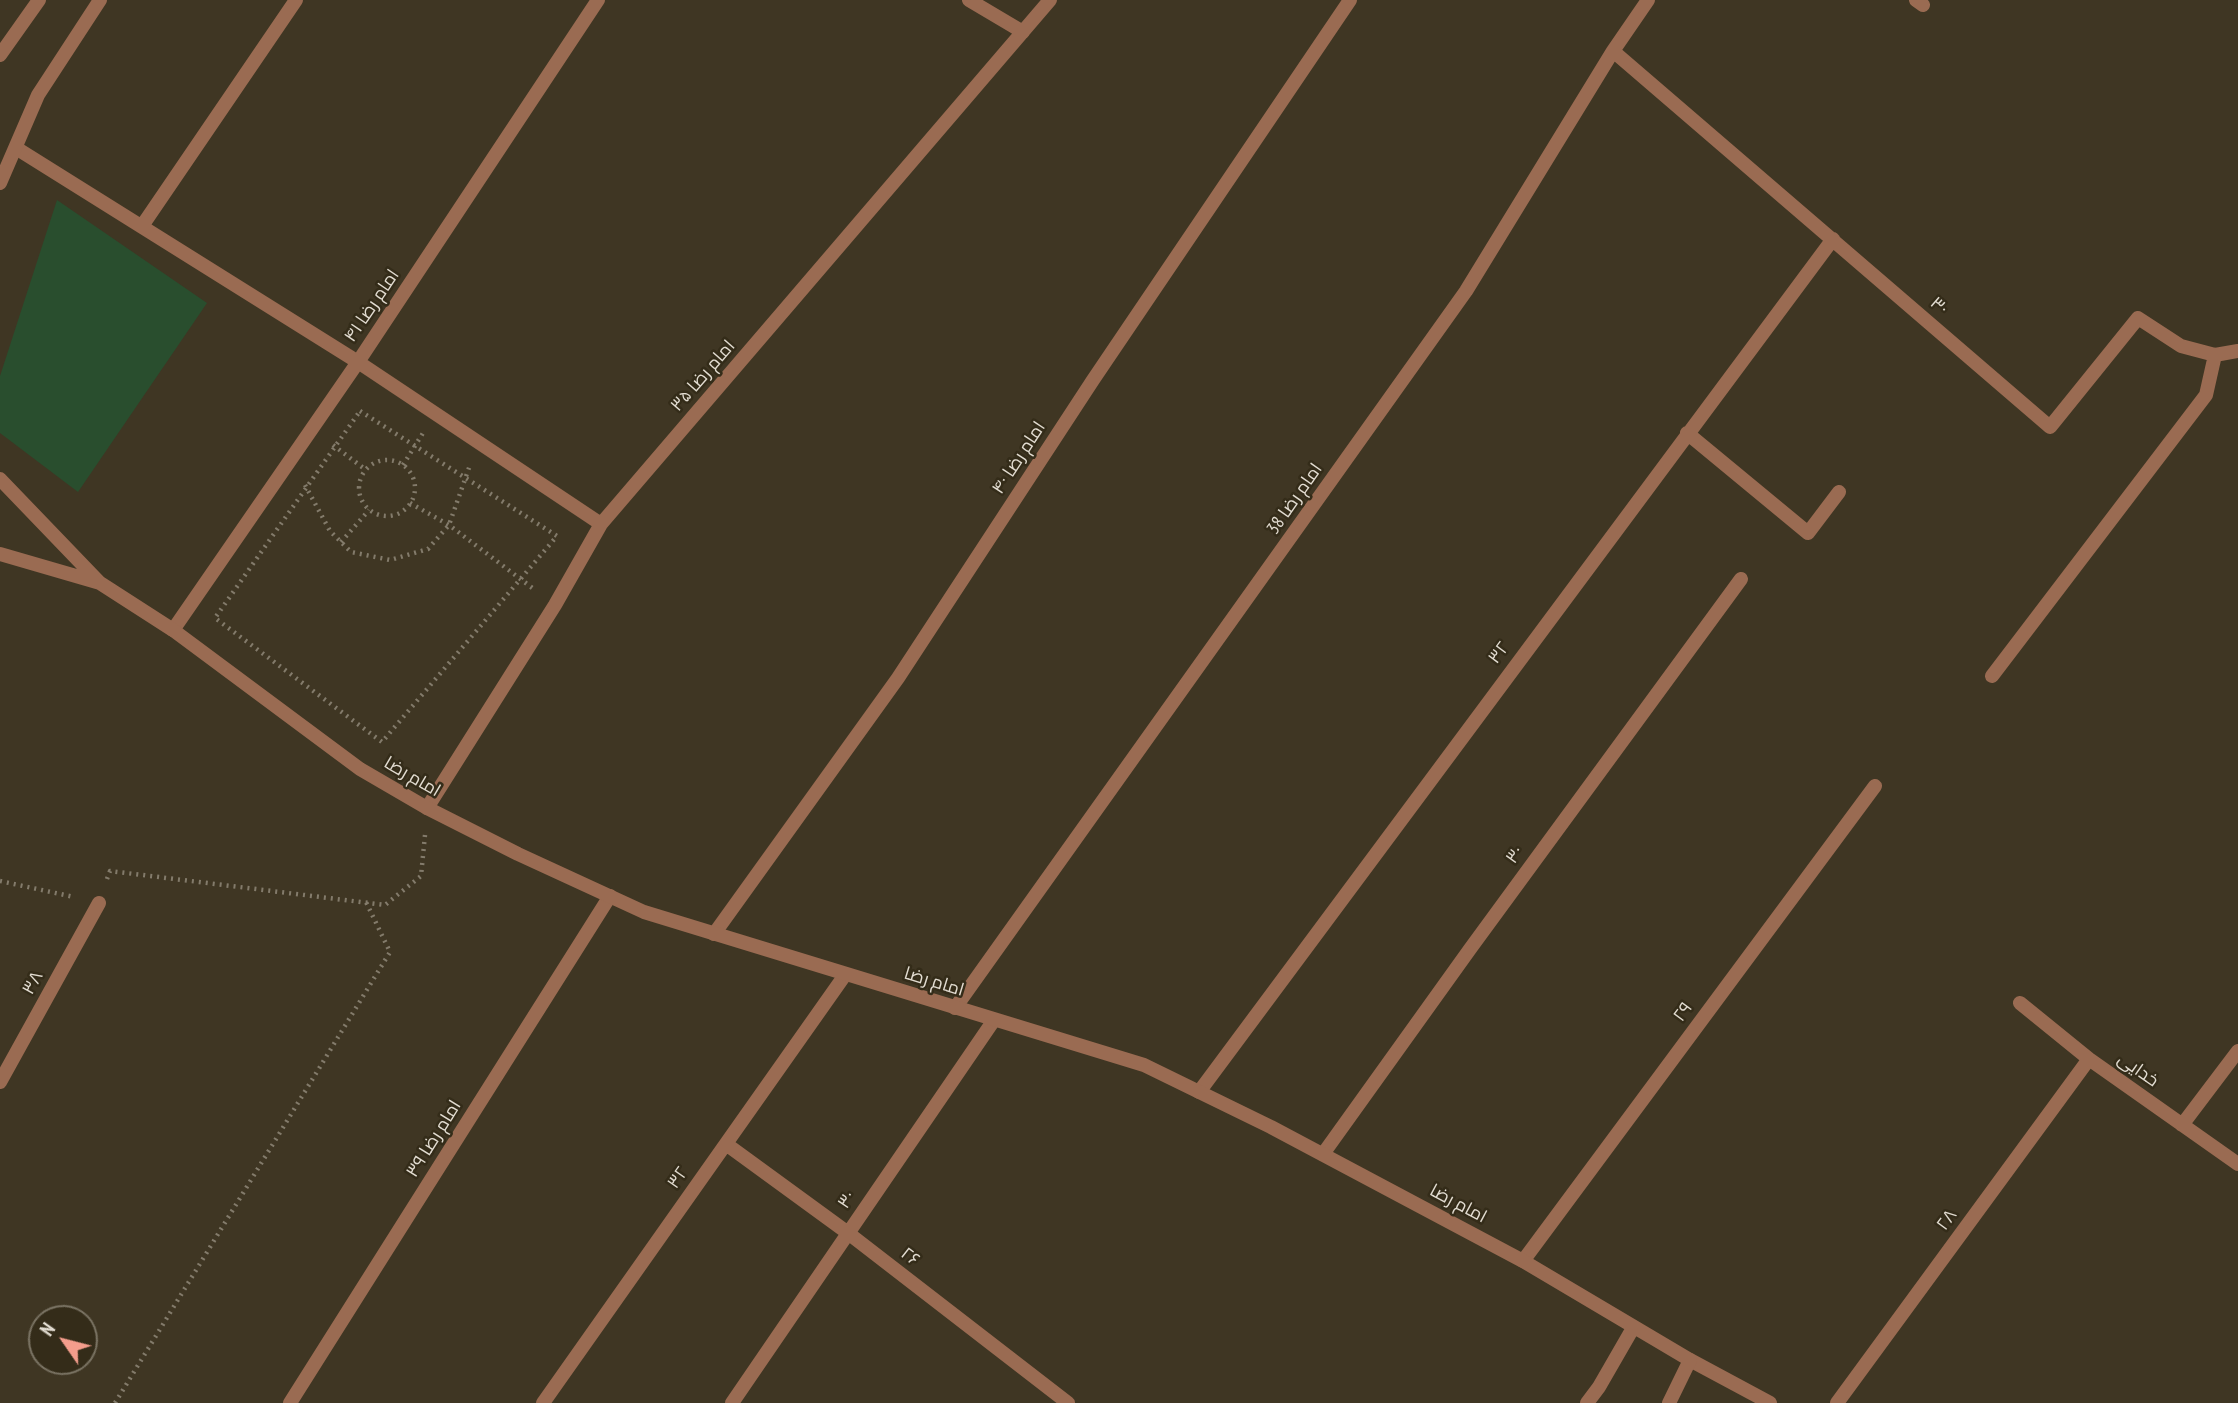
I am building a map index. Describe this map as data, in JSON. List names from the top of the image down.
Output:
{
  "streets": {
    "street": [
      "امام رضا ۴۱",
      "۳۰",
      "امام رضا ۳۵",
      "امام رضا ۴۰",
      "امام رضا 38",
      "۳۲",
      "امام رضا",
      "۳۸",
      "۲۹",
      "خدایی",
      "امام رضا ۳۹",
      "۲۸",
      "۲۶"
    ]
  },
  "crossings": [
    ["امام رضا ۴۱", "امام رضا"],
    ["۳۰", "امام رضا 38"],
    ["۳۰", "۳۲"],
    ["۳۰", "امام رضا"],
    ["۳۰", "۲۶"],
    ["امام رضا ۳۵", "امام رضا"],
    ["امام رضا ۴۰", "امام رضا"],
    ["امام رضا 38", "امام رضا"],
    ["۳۲", "امام رضا"],
    ["۳۲", "۲۶"],
    ["امام رضا", "۲۹"],
    ["امام رضا", "امام رضا ۳۹"],
    ["خدایی", "۲۸"]
  ],
  "north": "top left"
}
